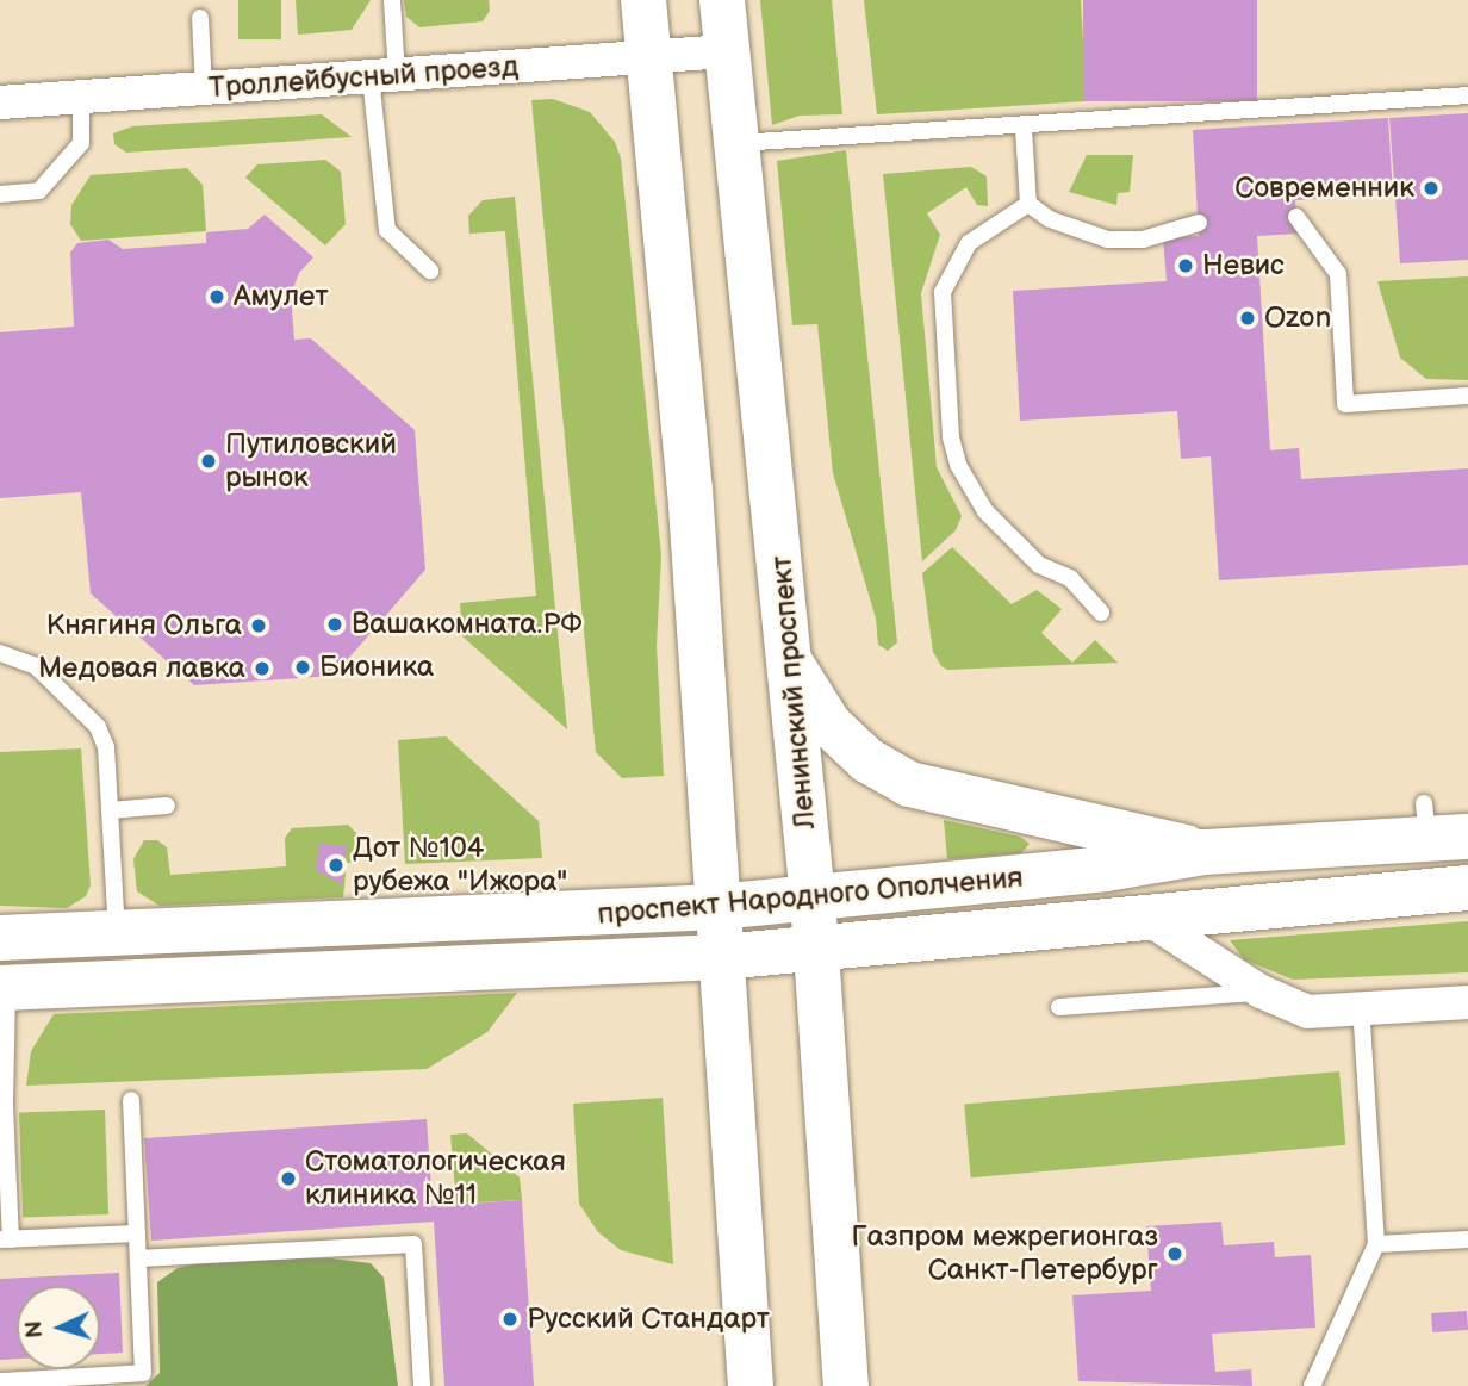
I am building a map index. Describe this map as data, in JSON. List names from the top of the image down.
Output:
{
  "streets": {
    "main road": ["Ленинский проспект", "проспект Народного Ополчения"],
    "street": ["Троллейбусный проезд"]
  },
  "crossings": [
    ["Троллейбусный проезд", "Ленинский проспект"],
    ["Ленинский проспект", "проспект Народного Ополчения"]
  ],
  "places": [
    "Современник",
    "Невис",
    "Амулет",
    "Ozon",
    "Путиловский рынок",
    "Вашакомната.РФ",
    "Княгиня Ольга",
    "Бионика",
    "Медовая лавка",
    "Дот №104 рубежа \"Ижора\"",
    "Стоматологическая клиника №11",
    "Газпром межрегионгаз Санкт-Петербург",
    "Русский Стандарт"
  ],
  "north": "left"
}
